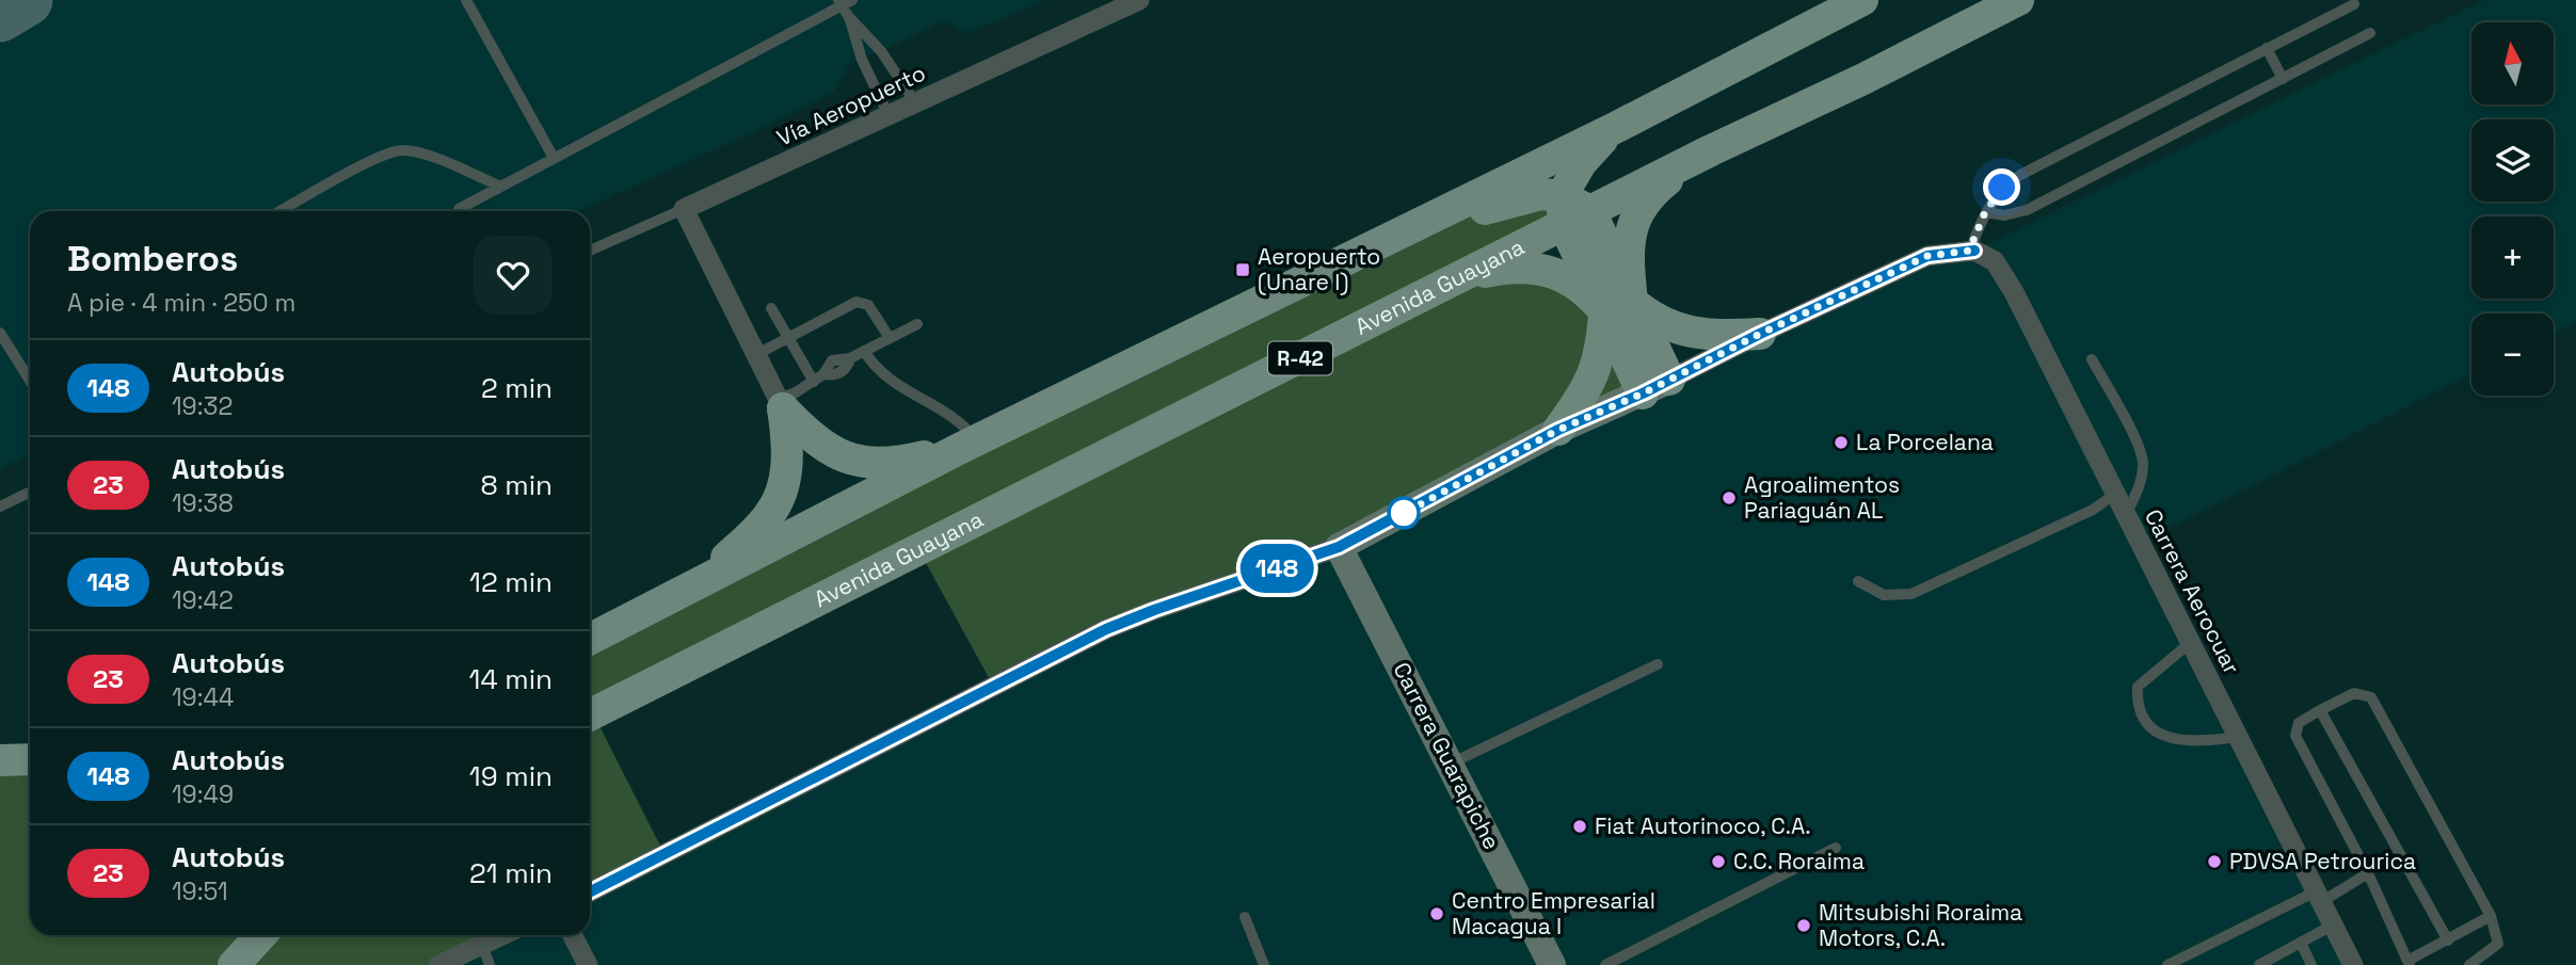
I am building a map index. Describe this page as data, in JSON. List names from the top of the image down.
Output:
{
  "streets": {
    "main road": ["Avenida Guayana", "R-42"],
    "street": ["Vía Aeropuerto", "Carrera Aerocuar", "Carrera Guarapiche"]
  },
  "places": {
    "transit": ["Aeropuerto (Unare I)"],
    "other": [
      "La Porcelana",
      "Agroalimentos Pariaguán AL",
      "Fiat Autorinoco, C.A.",
      "C.C. Roraima",
      "PDVSA Petrourica",
      "Centro Empresarial Macagua I",
      "Mitsubishi Roraima Motors, C.A."
    ]
  },
  "lines": ["bus line 148"],
  "north": "top",
  "page": {
    "on_map": "148",
    "map_buttons": ["+", "−"],
    "heading": ["Bomberos", "A pie · 4 min · 250 m"],
    "list": [
      {
        "mark": "148",
        "name": "Autobús",
        "note": "19:32",
        "value": "2 min"
      },
      {
        "mark": "23",
        "name": "Autobús",
        "note": "19:38",
        "value": "8 min"
      },
      {
        "mark": "148",
        "name": "Autobús",
        "note": "19:42",
        "value": "12 min"
      },
      {
        "mark": "23",
        "name": "Autobús",
        "note": "19:44",
        "value": "14 min"
      },
      {
        "mark": "148",
        "name": "Autobús",
        "note": "19:49",
        "value": "19 min"
      },
      {
        "mark": "23",
        "name": "Autobús",
        "note": "19:51",
        "value": "21 min"
      }
    ]
  }
}
